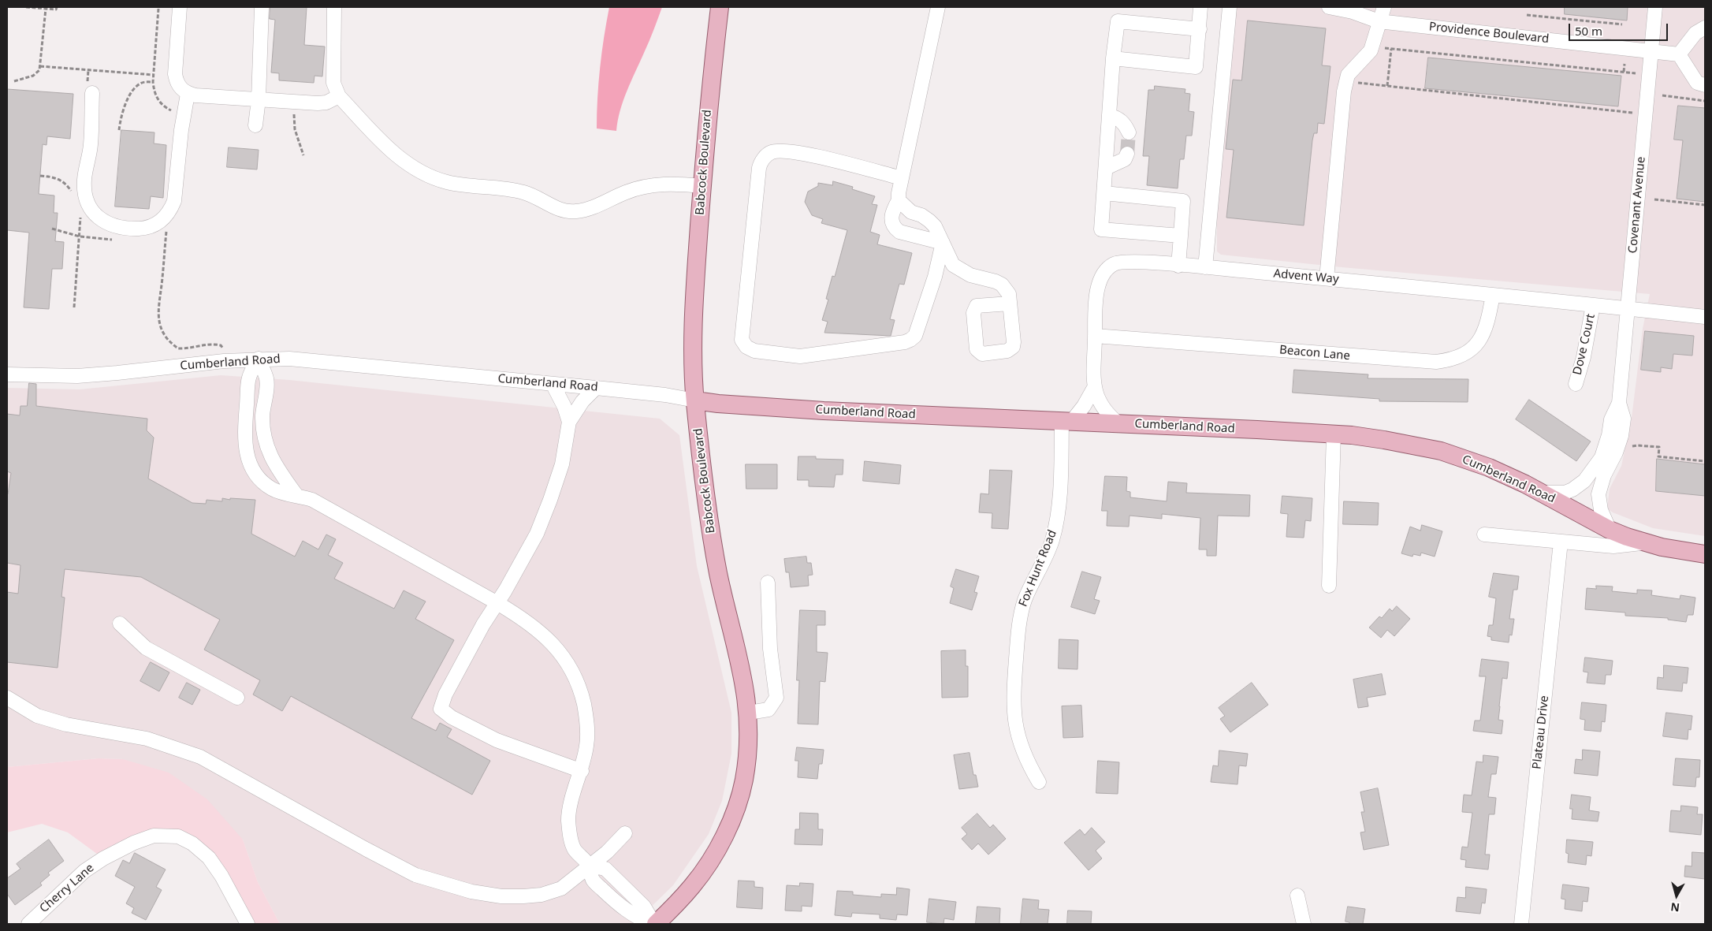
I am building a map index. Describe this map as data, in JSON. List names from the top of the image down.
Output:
{
  "streets": {
    "main road": ["Babcock Boulevard", "Cumberland Road"],
    "street": [
      "Providence Boulevard",
      "Covenant Avenue",
      "Advent Way",
      "Dove Court",
      "Beacon Lane",
      "Fox Hunt Road",
      "Plateau Drive",
      "Cherry Lane"
    ]
  },
  "crossings": [
    ["Providence Boulevard", "Covenant Avenue"],
    ["Babcock Boulevard", "Cumberland Road"],
    ["Covenant Avenue", "Advent Way"],
    ["Covenant Avenue", "Cumberland Road"],
    ["Advent Way", "Dove Court"],
    ["Advent Way", "Beacon Lane"],
    ["Advent Way", "Cumberland Road"],
    ["Advent Way", "Fox Hunt Road"],
    ["Cumberland Road", "Fox Hunt Road"]
  ],
  "scale_bar": "50 m",
  "north": "bottom"
}
